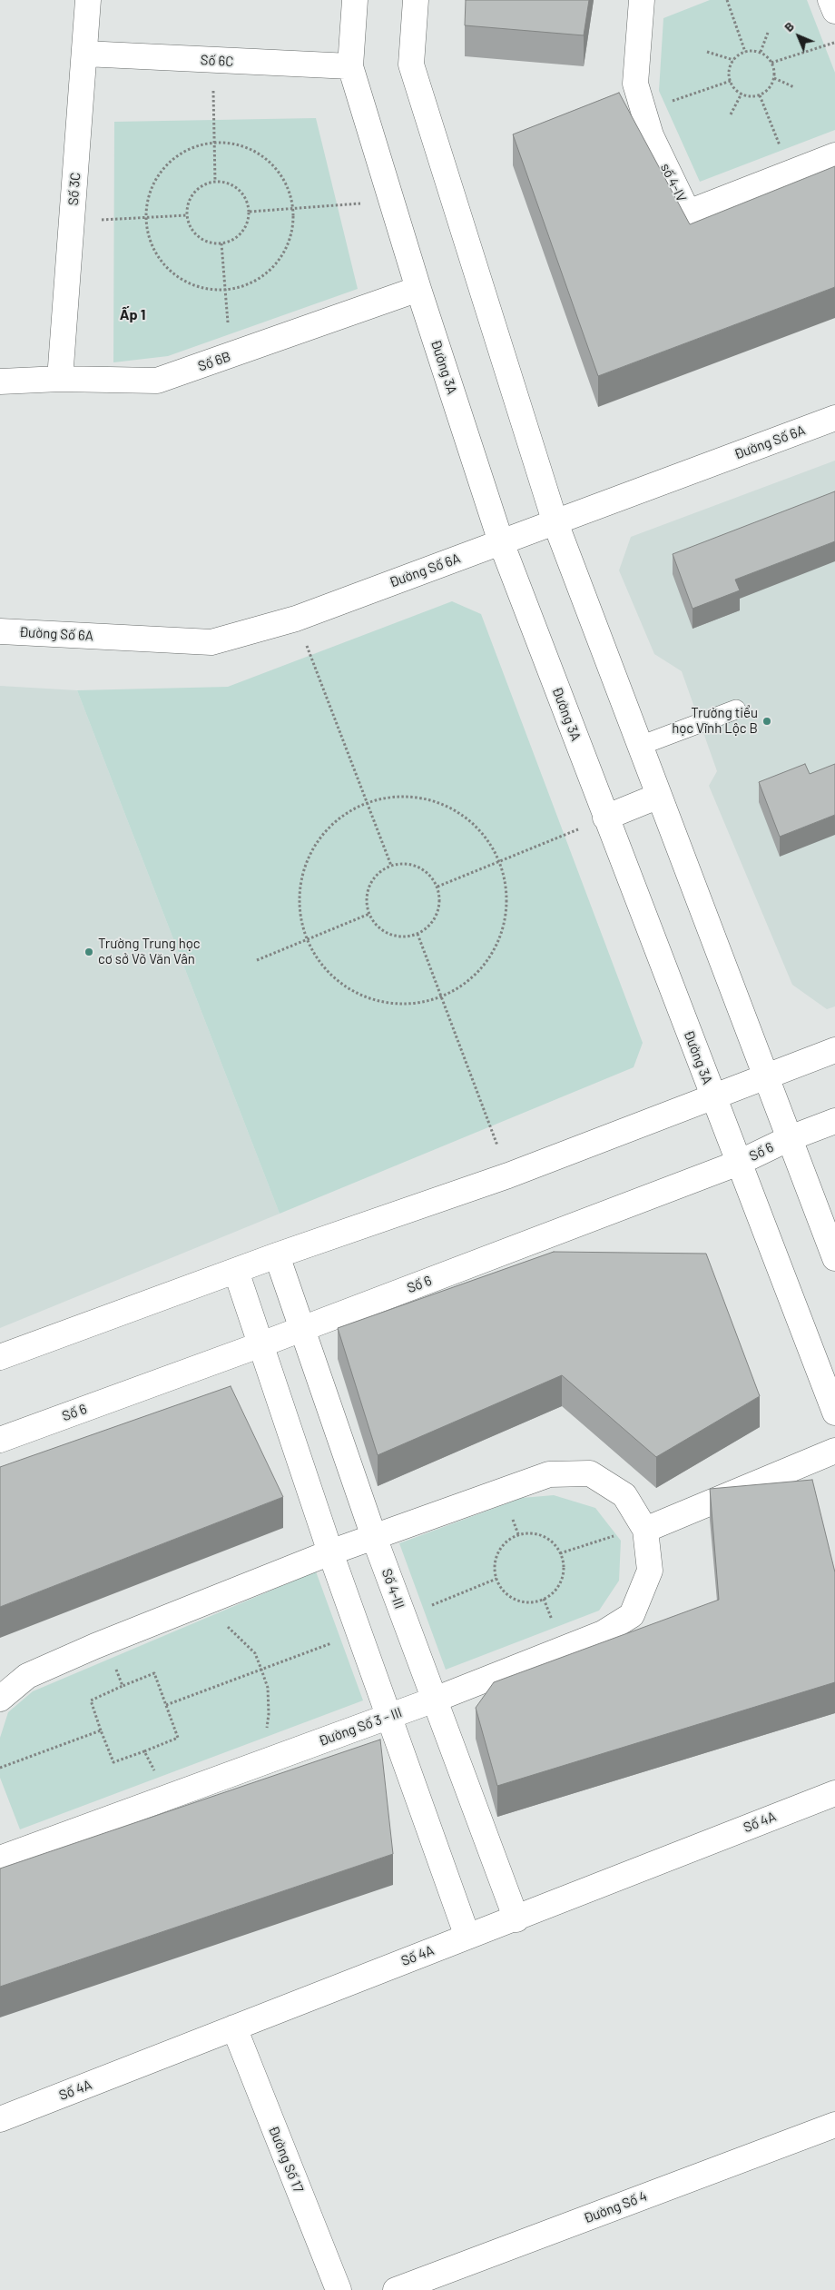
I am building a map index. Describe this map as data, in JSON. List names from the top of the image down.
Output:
{
  "streets": {
    "street": [
      "Số 6C",
      "số 4-IV",
      "Số 3C",
      "Số 6B",
      "Đường 3A",
      "Đường Số 6A",
      "Số 6",
      "Số 4-III",
      "Đường Số 3 - III",
      "Số 4A",
      "Đường Số 17",
      "Đường Số 4"
    ]
  },
  "crossings": [
    ["Số 6C", "Số 3C"],
    ["Số 6C", "Đường 3A"],
    ["Số 3C", "Số 6B"],
    ["Số 6B", "Đường 3A"],
    ["Đường 3A", "Đường Số 6A"],
    ["Đường 3A", "Số 6"],
    ["Số 6", "Số 4-III"],
    ["Số 4-III", "Đường Số 3 - III"],
    ["Số 4-III", "Số 4A"],
    ["Số 4A", "Đường Số 17"]
  ],
  "districts": ["Ấp 1"],
  "places": ["Trường tiểu học Vĩnh Lộc B", "Trường Trung học cơ sở Võ Văn Vân"],
  "north": "top left"
}
